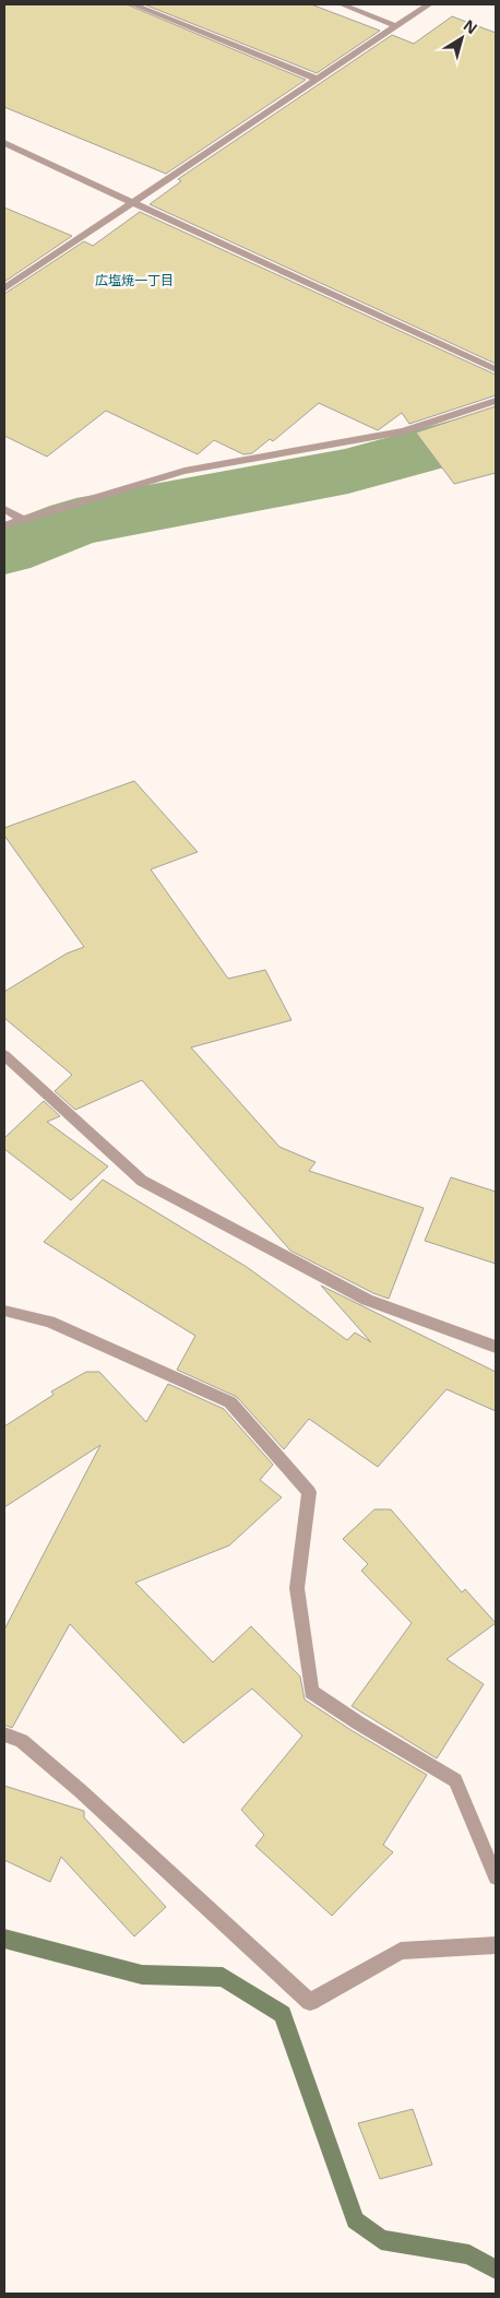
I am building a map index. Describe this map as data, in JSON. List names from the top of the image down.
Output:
{
  "districts": ["広塩焼一丁目"],
  "north": "top right"
}
